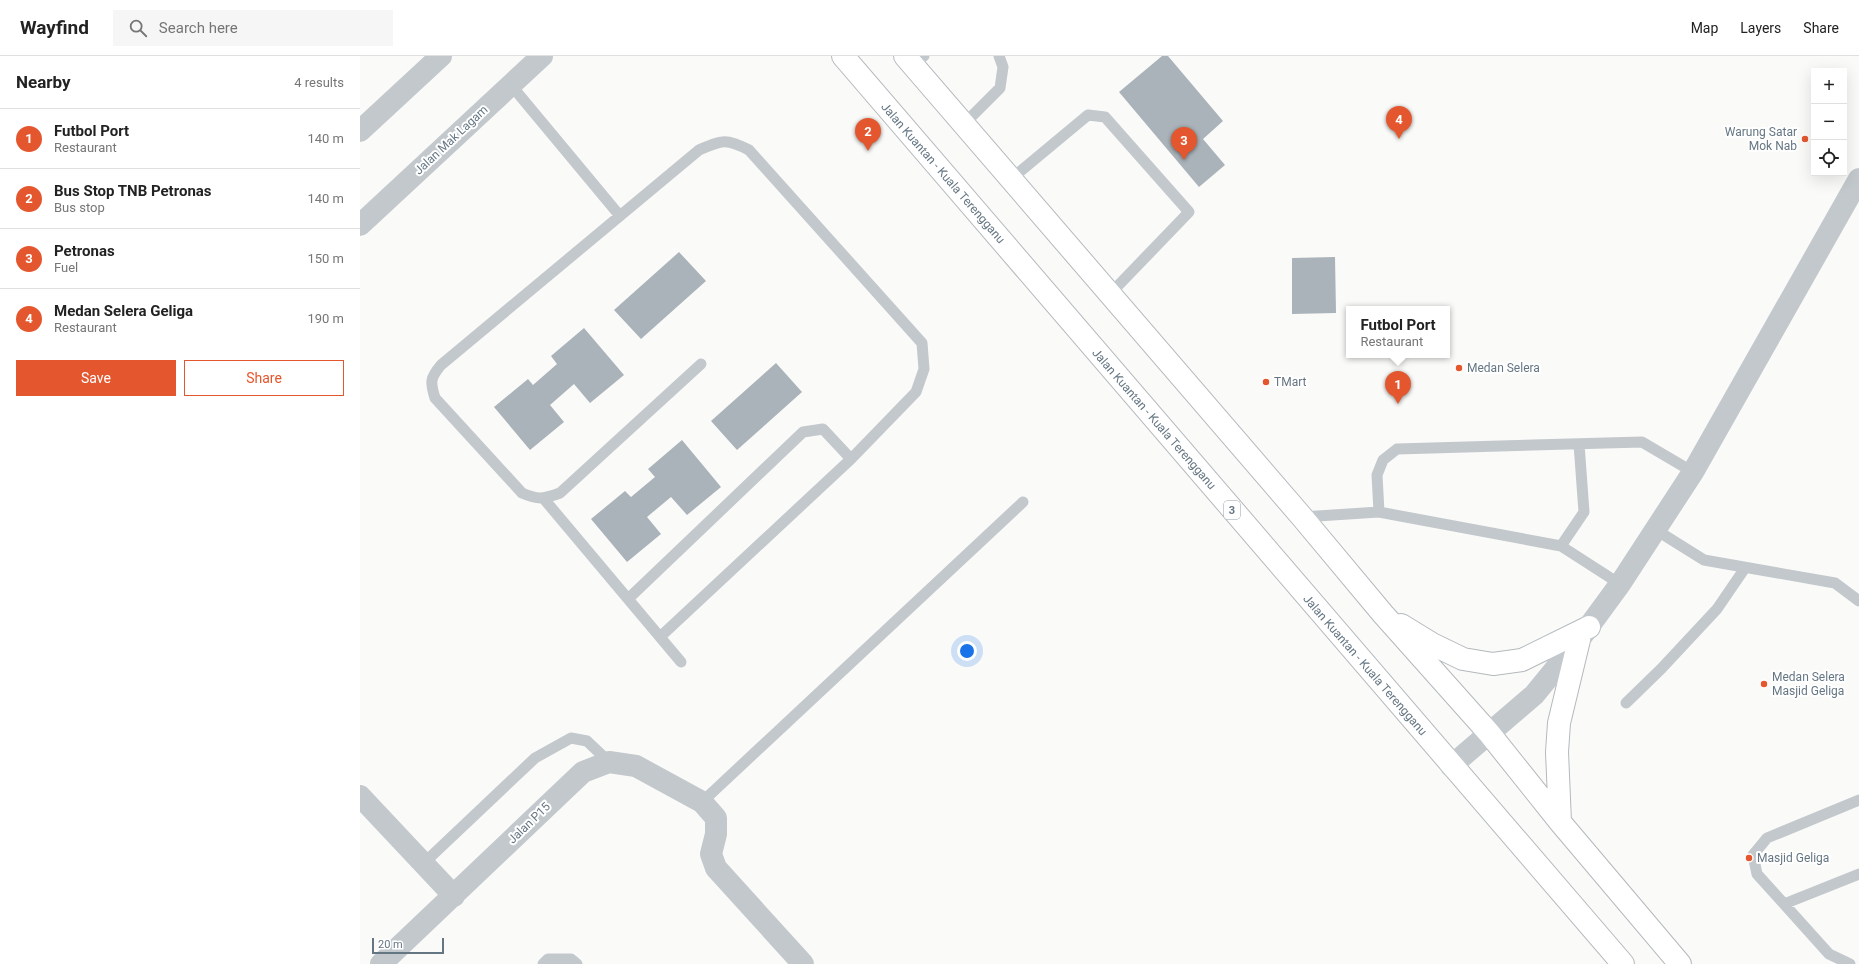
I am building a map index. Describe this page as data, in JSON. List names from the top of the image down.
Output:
{
  "streets": {
    "highway": ["Jalan Kuantan - Kuala Terengganu", "3"],
    "street": ["Jalan Mak Lagam", "Jalan P15"]
  },
  "places": [
    "Warung Satar Mok Nab",
    "Medan Selera",
    "TMart",
    "Medan Selera Masjid Geliga",
    "Masjid Geliga"
  ],
  "scale_bar": "20 m",
  "page": {
    "header": "Wayfind",
    "search": "Search here",
    "nav": ["Map", "Layers", "Share"],
    "heading": ["Nearby", "4 results"],
    "map_buttons": ["+", "−"],
    "pins": [
      "4",
      "2",
      "3",
      "1"
    ],
    "list": [
      {
        "mark": "1",
        "name": "Futbol Port",
        "note": "Restaurant",
        "value": "140 m"
      },
      {
        "mark": "2",
        "name": "Bus Stop TNB Petronas",
        "note": "Bus stop",
        "value": "140 m"
      },
      {
        "mark": "3",
        "name": "Petronas",
        "note": "Fuel",
        "value": "150 m"
      },
      {
        "mark": "4",
        "name": "Medan Selera Geliga",
        "note": "Restaurant",
        "value": "190 m"
      }
    ],
    "popup": ["Futbol Port", "Restaurant"],
    "buttons": ["Save", "Share"],
    "scale": "20 m"
  }
}
